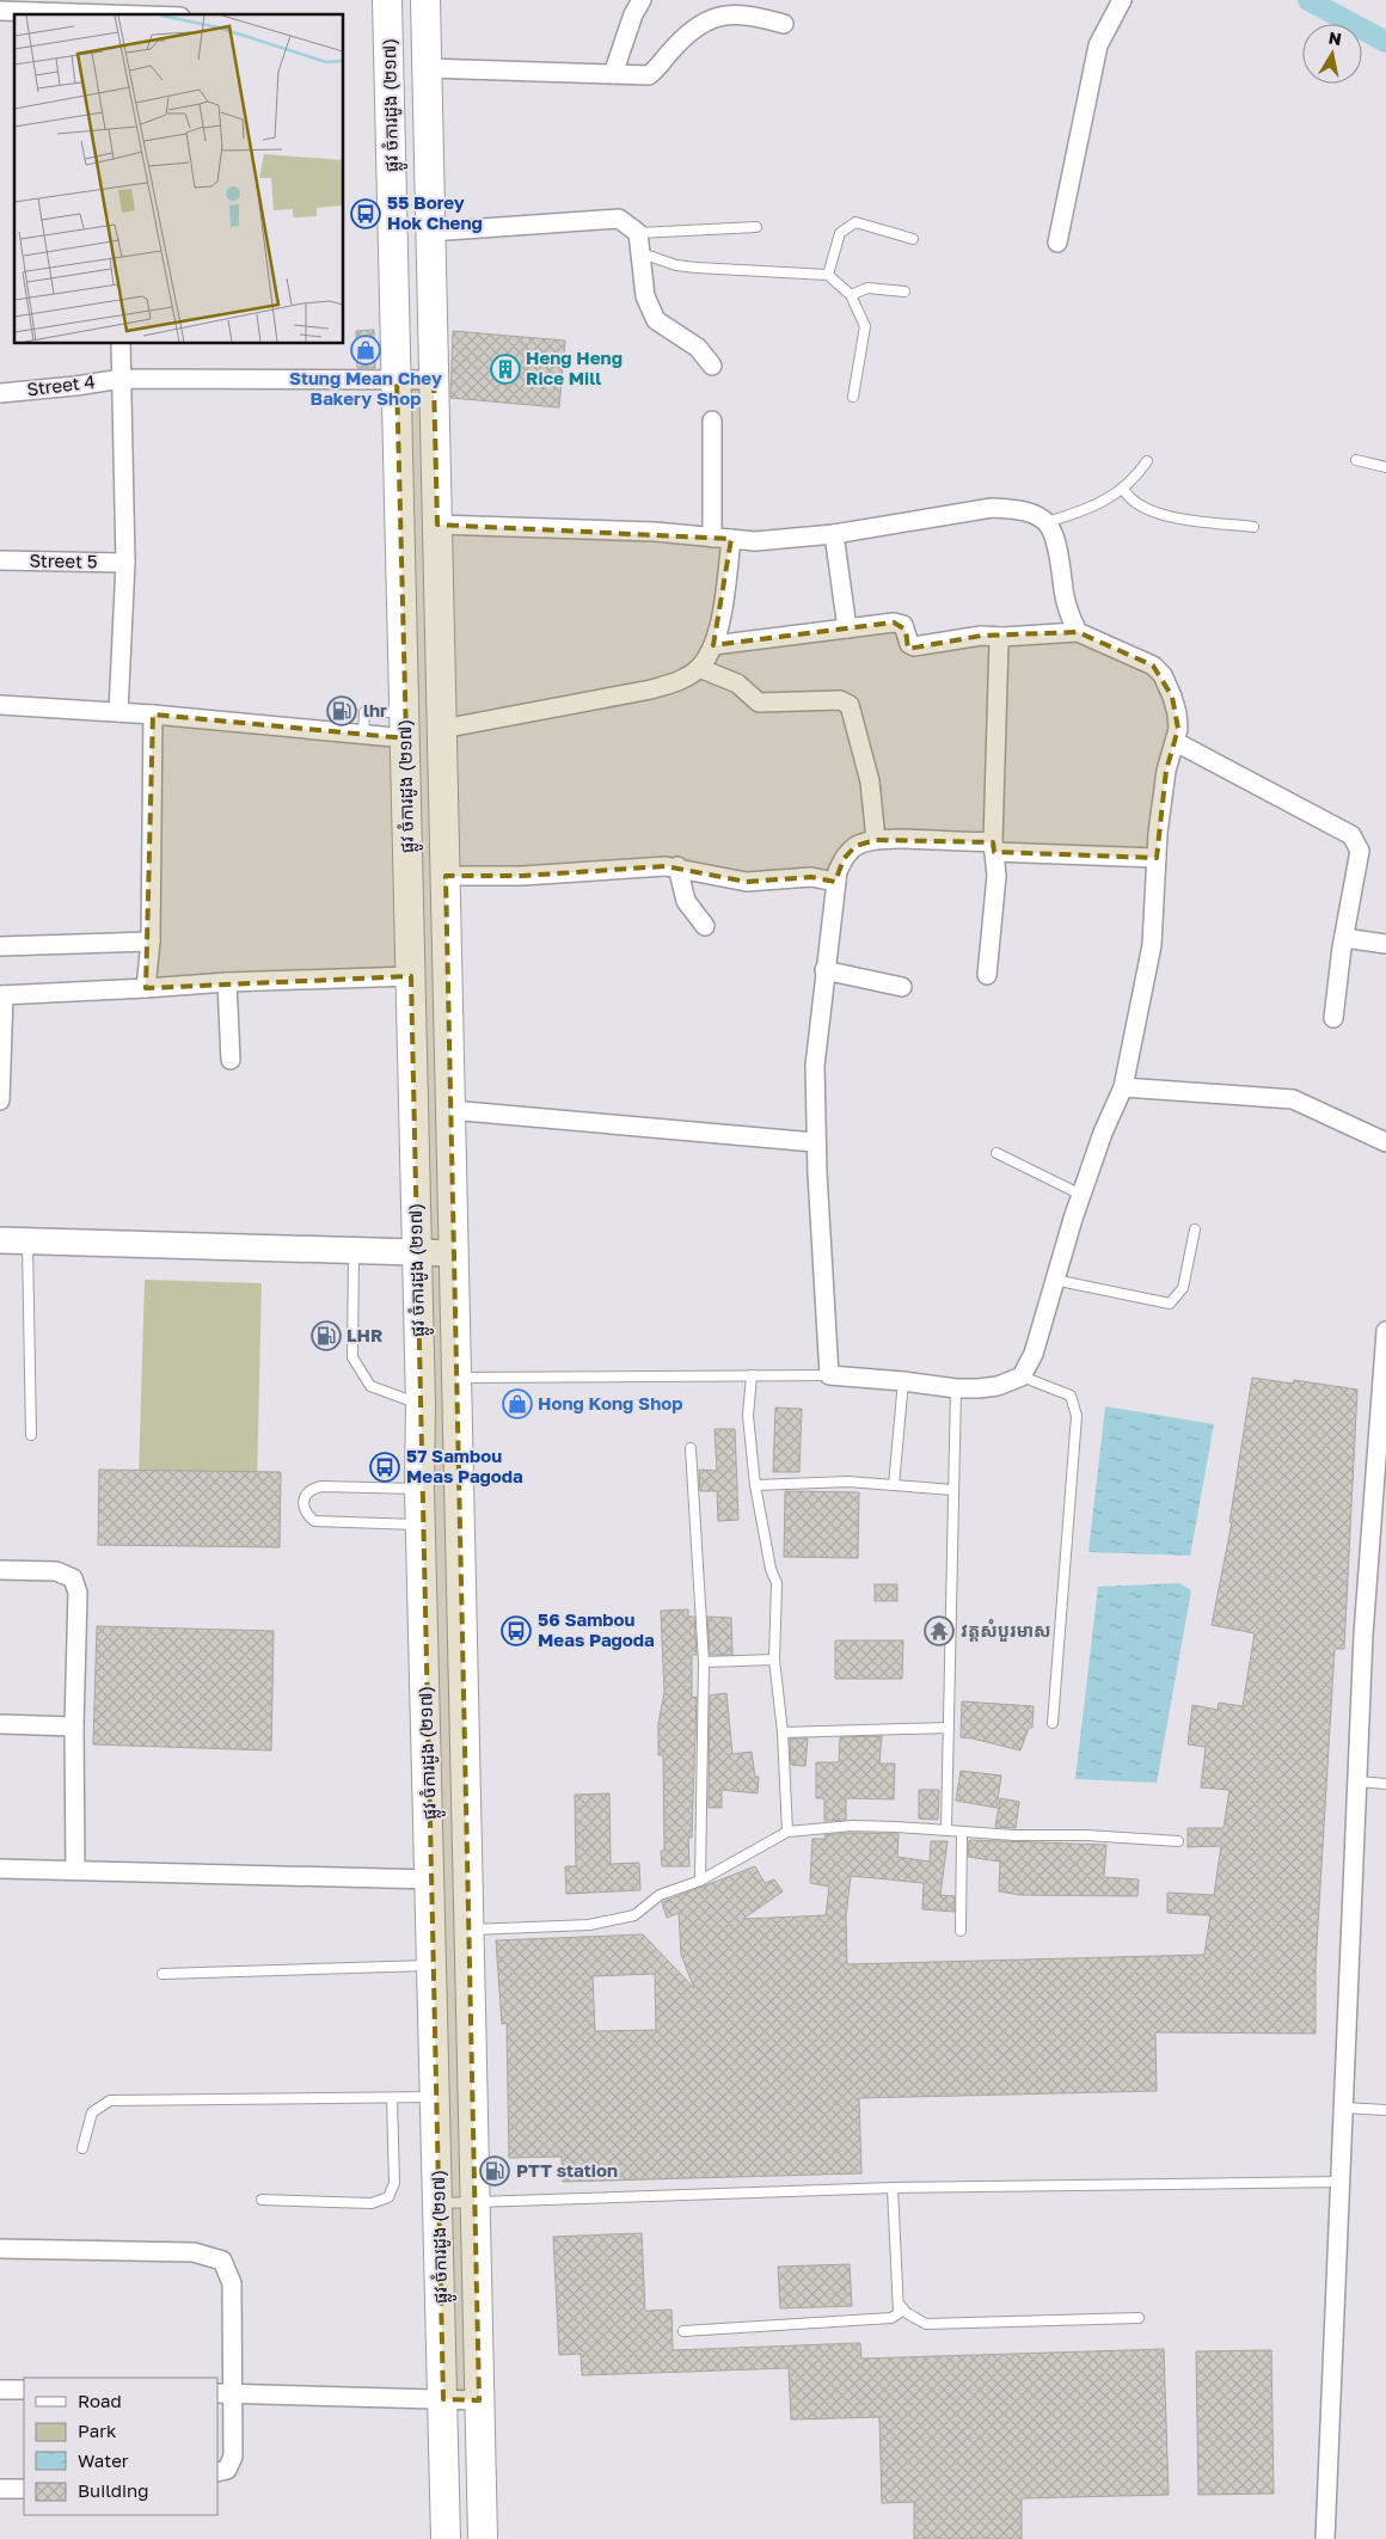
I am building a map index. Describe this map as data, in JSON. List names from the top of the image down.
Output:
{
  "streets": {
    "main road": ["ផ្លូវ ចំការដូង (២១៧)"],
    "street": ["Street 4", "Street 5"]
  },
  "crossings": [
    ["ផ្លូវ ចំការដូង (២១៧)", "Street 4"]
  ],
  "places": {
    "bus stop": ["55 Borey Hok Cheng", "57 Sambou Meas Pagoda", "56 Sambou Meas Pagoda"],
    "shop": ["Stung Mean Chey Bakery Shop", "Hong Kong Shop"],
    "building": ["Heng Heng Rice Mill"],
    "fuel station": ["lhr", "LHR", "PTT station"],
    "temple": ["វត្តសំបួរមាស"]
  },
  "legend": [
    "Road",
    "Park",
    "Water",
    "Building"
  ],
  "north": "top"
}
